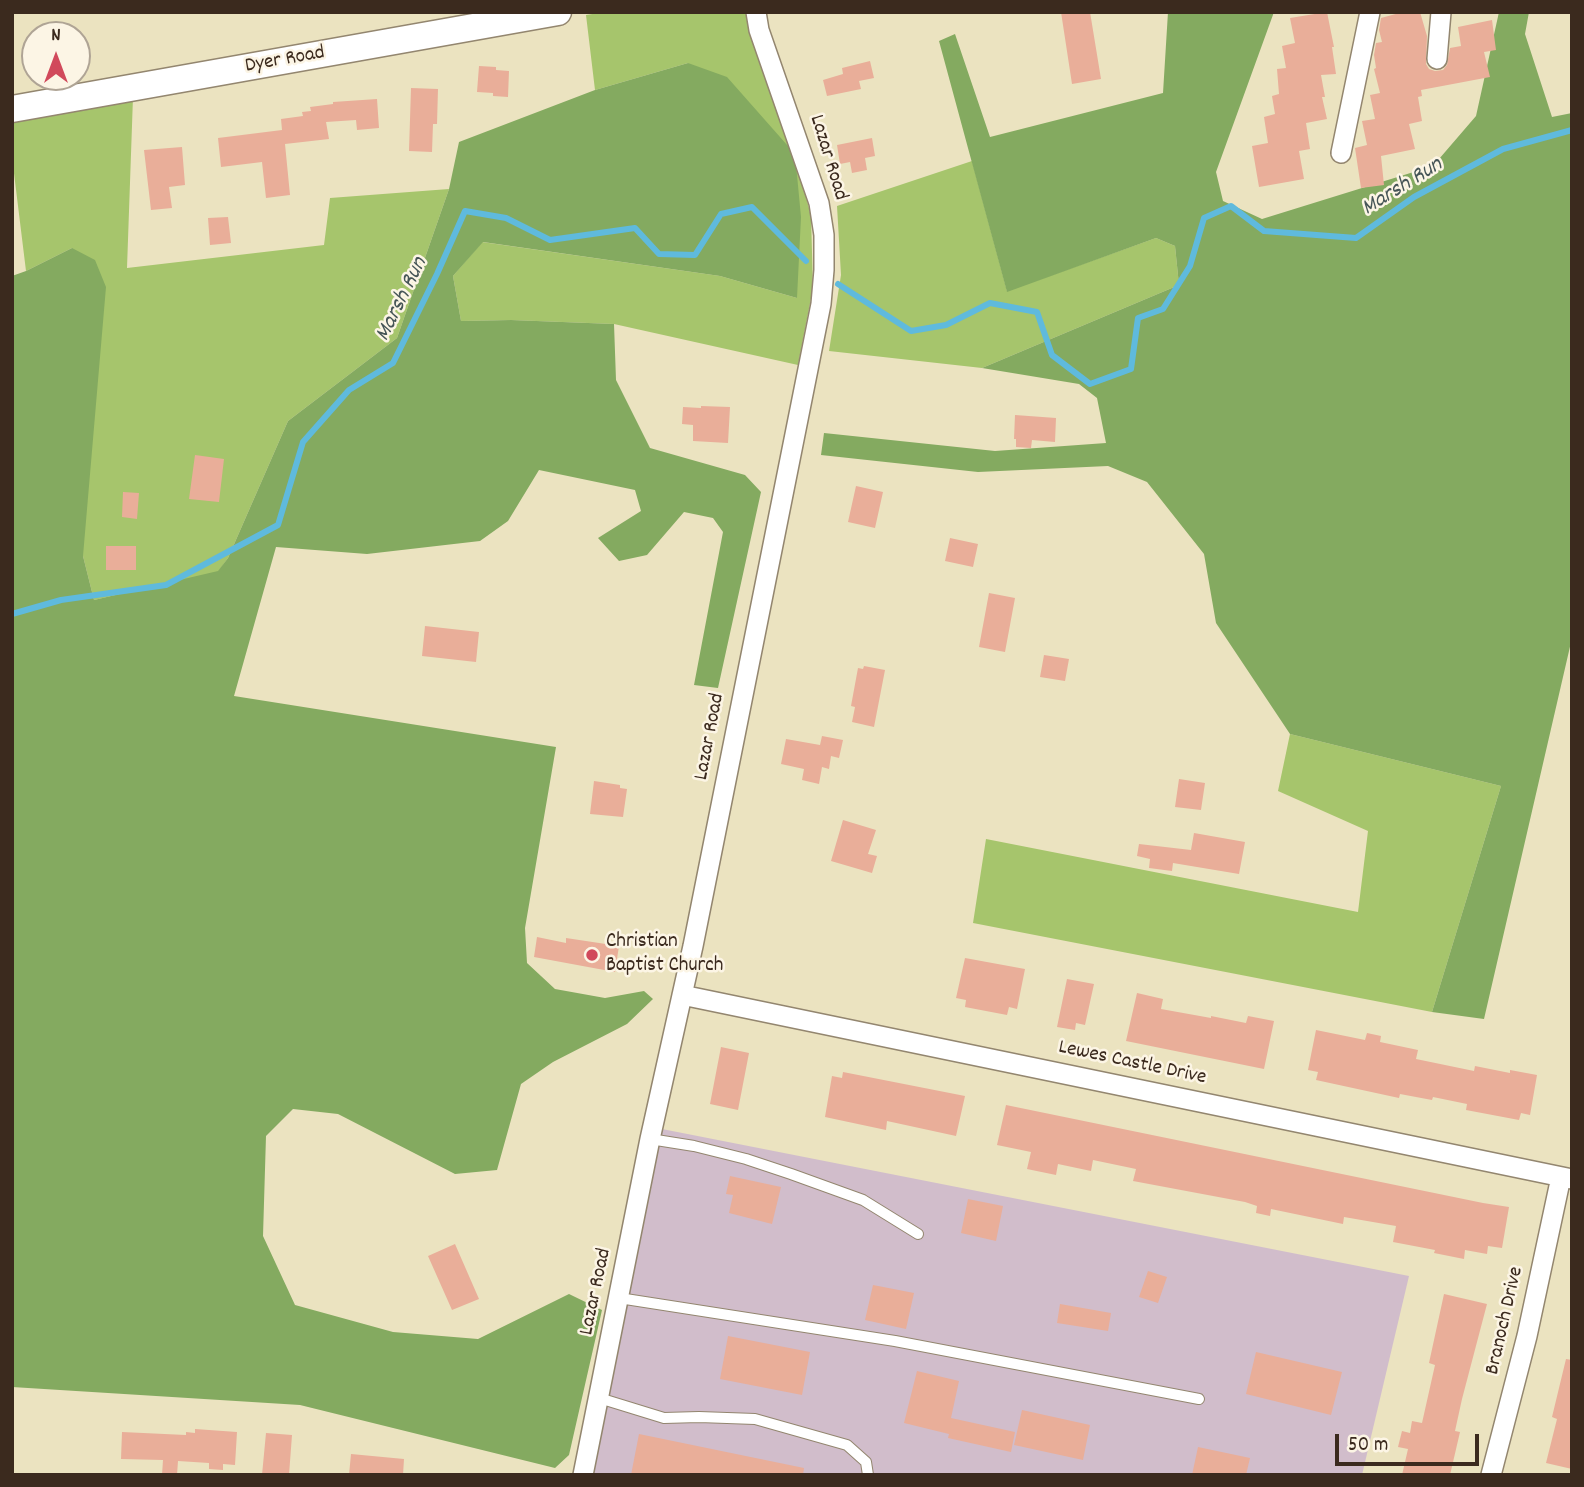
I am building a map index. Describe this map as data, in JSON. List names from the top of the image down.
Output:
{
  "streets": {
    "street": [
      "Dyer Road",
      "Lazar Road",
      "Lewes Castle Drive",
      "Branoch Drive"
    ]
  },
  "crossings": [
    ["Lazar Road", "Lewes Castle Drive"],
    ["Lewes Castle Drive", "Branoch Drive"]
  ],
  "water": ["Marsh Run"],
  "places": ["Christian Baptist Church"],
  "scale_bar": "50 m",
  "north": "top"
}
